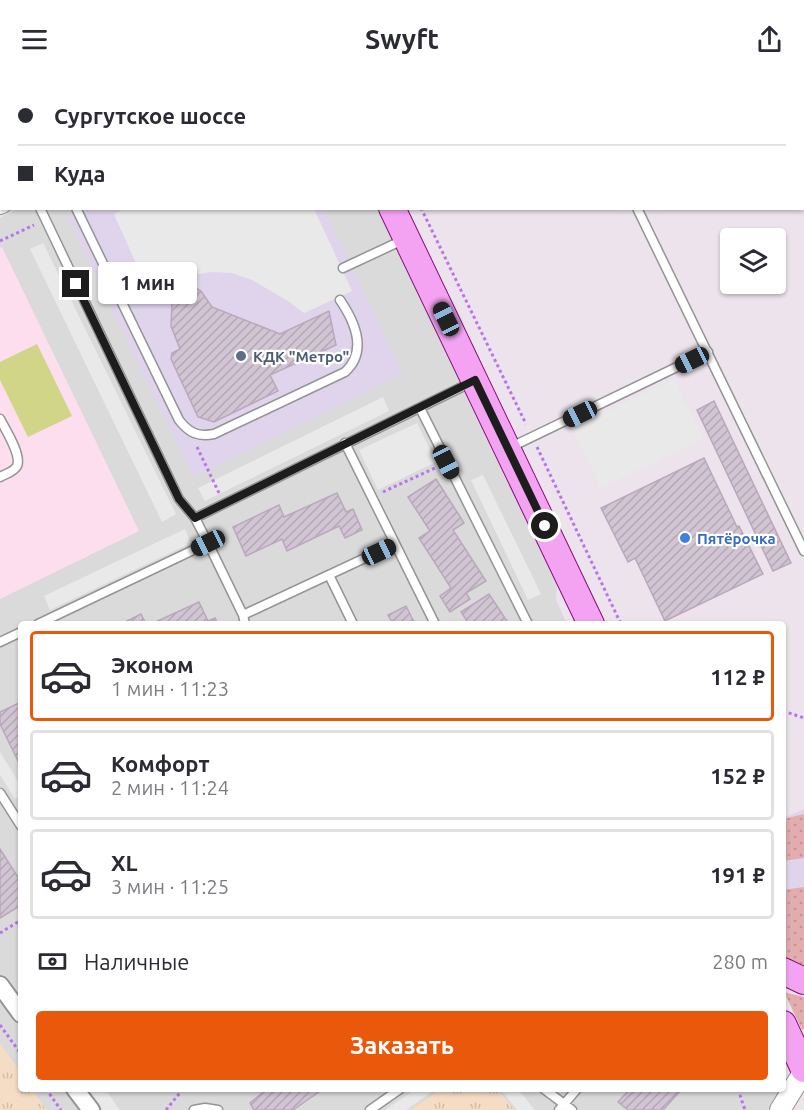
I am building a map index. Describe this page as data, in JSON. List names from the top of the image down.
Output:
{
  "places": ["КДК \"Метро\"", "Пятёрочка"],
  "page": {
    "header": "Swyft",
    "banner": ["Сургутское шоссе", "Куда"],
    "bubble": "1 мин",
    "list": [
      {
        "name": "Эконом",
        "note": "1 мин · 11:23",
        "value": "112 ₽"
      },
      {
        "name": "Комфорт",
        "note": "2 мин · 11:24",
        "value": "152 ₽"
      },
      {
        "name": "XL",
        "note": "3 мин · 11:25",
        "value": "191 ₽"
      }
    ],
    "pay": ["Наличные", "280 m"],
    "buttons": "Заказать"
  }
}
